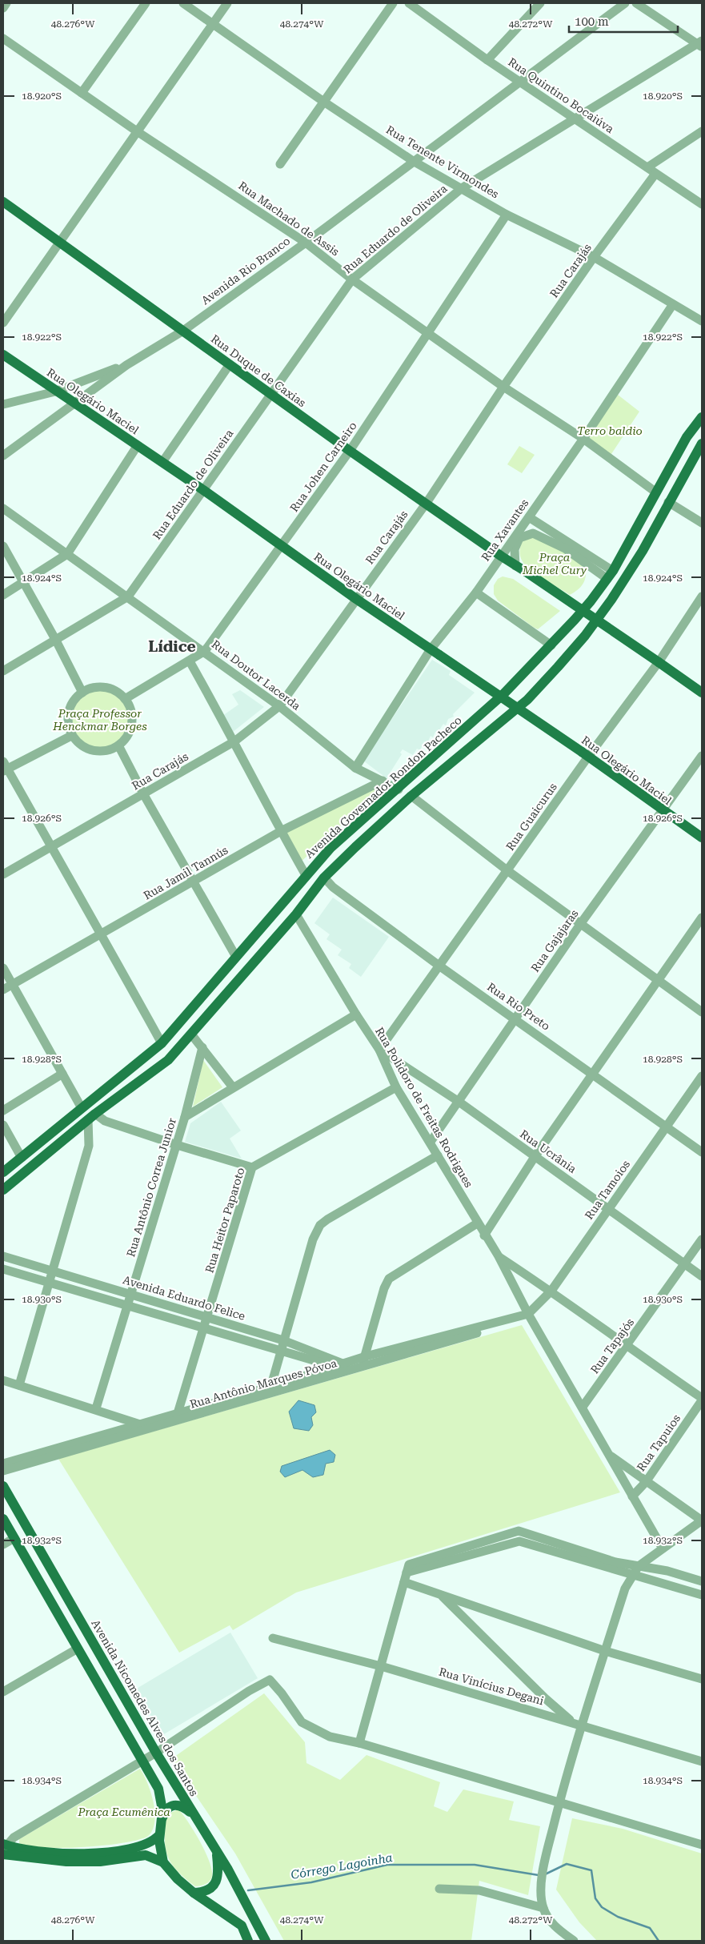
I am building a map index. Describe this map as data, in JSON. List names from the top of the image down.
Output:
{
  "streets": {
    "main road": [
      "Rua Duque de Caxias",
      "Rua Olegário Maciel",
      "Avenida Governador Rondon Pacheco",
      "Avenida Nicomedes Alves dos Santos"
    ],
    "street": [
      "Rua Quintino Bocaiúva",
      "Rua Tenente Virmondes",
      "Rua Machado de Assis",
      "Rua Eduardo de Oliveira",
      "Avenida Rio Branco",
      "Rua Carajás",
      "Rua Johen Carneiro",
      "Rua Xavantes",
      "Rua Doutor Lacerda",
      "Rua Guaicurus",
      "Rua Jamil Tannús",
      "Rua Gajajaras",
      "Rua Rio Preto",
      "Rua Polidoro de Freitas Rodrigues",
      "Rua Ucrânia",
      "Rua Antônio Correa Junior",
      "Rua Tamoios",
      "Rua Heitor Paparoto",
      "Avenida Eduardo Felice",
      "Rua Tapajós",
      "Rua Antônio Marques Póvoa",
      "Rua Tapuios",
      "Rua Vinícius Degani"
    ]
  },
  "crossings": [
    ["Rua Quintino Bocaiúva", "Rua Eduardo de Oliveira"],
    ["Rua Quintino Bocaiúva", "Avenida Rio Branco"],
    ["Rua Quintino Bocaiúva", "Rua Carajás"],
    ["Rua Tenente Virmondes", "Rua Eduardo de Oliveira"],
    ["Rua Tenente Virmondes", "Avenida Rio Branco"],
    ["Rua Tenente Virmondes", "Rua Carajás"],
    ["Rua Tenente Virmondes", "Rua Johen Carneiro"],
    ["Rua Tenente Virmondes", "Rua Xavantes"],
    ["Rua Machado de Assis", "Rua Eduardo de Oliveira"],
    ["Rua Machado de Assis", "Avenida Rio Branco"],
    ["Rua Machado de Assis", "Rua Carajás"],
    ["Rua Machado de Assis", "Rua Johen Carneiro"],
    ["Rua Machado de Assis", "Rua Xavantes"],
    ["Rua Machado de Assis", "Avenida Governador Rondon Pacheco"],
    ["Rua Eduardo de Oliveira", "Rua Duque de Caxias"],
    ["Rua Eduardo de Oliveira", "Rua Olegário Maciel"],
    ["Rua Eduardo de Oliveira", "Rua Doutor Lacerda"],
    ["Avenida Rio Branco", "Rua Duque de Caxias"],
    ["Rua Carajás", "Rua Duque de Caxias"],
    ["Rua Carajás", "Rua Olegário Maciel"],
    ["Rua Carajás", "Rua Doutor Lacerda"],
    ["Rua Duque de Caxias", "Rua Johen Carneiro"],
    ["Rua Duque de Caxias", "Rua Xavantes"],
    ["Rua Duque de Caxias", "Rua Guaicurus"],
    ["Rua Olegário Maciel", "Rua Johen Carneiro"],
    ["Rua Olegário Maciel", "Rua Xavantes"],
    ["Rua Olegário Maciel", "Rua Guaicurus"],
    ["Rua Olegário Maciel", "Rua Gajajaras"],
    ["Rua Johen Carneiro", "Rua Doutor Lacerda"],
    ["Rua Xavantes", "Rua Doutor Lacerda"],
    ["Rua Doutor Lacerda", "Avenida Governador Rondon Pacheco"],
    ["Rua Doutor Lacerda", "Rua Jamil Tannús"],
    ["Rua Guaicurus", "Rua Rio Preto"],
    ["Rua Guaicurus", "Rua Polidoro de Freitas Rodrigues"],
    ["Rua Guaicurus", "Rua Ucrânia"],
    ["Rua Gajajaras", "Rua Rio Preto"],
    ["Rua Gajajaras", "Rua Polidoro de Freitas Rodrigues"],
    ["Rua Gajajaras", "Rua Ucrânia"],
    ["Rua Rio Preto", "Rua Tamoios"],
    ["Rua Polidoro de Freitas Rodrigues", "Rua Ucrânia"],
    ["Rua Polidoro de Freitas Rodrigues", "Rua Antônio Correa Junior"],
    ["Rua Polidoro de Freitas Rodrigues", "Rua Tamoios"],
    ["Rua Polidoro de Freitas Rodrigues", "Rua Heitor Paparoto"],
    ["Rua Polidoro de Freitas Rodrigues", "Rua Tapajós"],
    ["Rua Polidoro de Freitas Rodrigues", "Rua Antônio Marques Póvoa"],
    ["Rua Polidoro de Freitas Rodrigues", "Rua Tapuios"],
    ["Rua Ucrânia", "Rua Tamoios"],
    ["Rua Ucrânia", "Rua Tapajós"],
    ["Rua Antônio Correa Junior", "Avenida Eduardo Felice"],
    ["Rua Tamoios", "Rua Antônio Marques Póvoa"],
    ["Rua Heitor Paparoto", "Avenida Eduardo Felice"],
    ["Rua Heitor Paparoto", "Rua Antônio Marques Póvoa"],
    ["Avenida Eduardo Felice", "Rua Antônio Marques Póvoa"]
  ],
  "districts": ["Lídice"],
  "water": ["Córrego Lagoinha"],
  "parks": [
    "Terro baldio",
    "Praça Michel Cury",
    "Praça Professor Henckmar Borges",
    "Praça Ecumênica"
  ],
  "scale_bar": "100 m",
  "coordinates": [
    "48.276°W",
    "48.274°W",
    "48.272°W",
    "18.920°S",
    "18.922°S",
    "18.924°S",
    "18.926°S",
    "18.928°S",
    "18.930°S",
    "18.932°S",
    "18.934°S"
  ]
}
